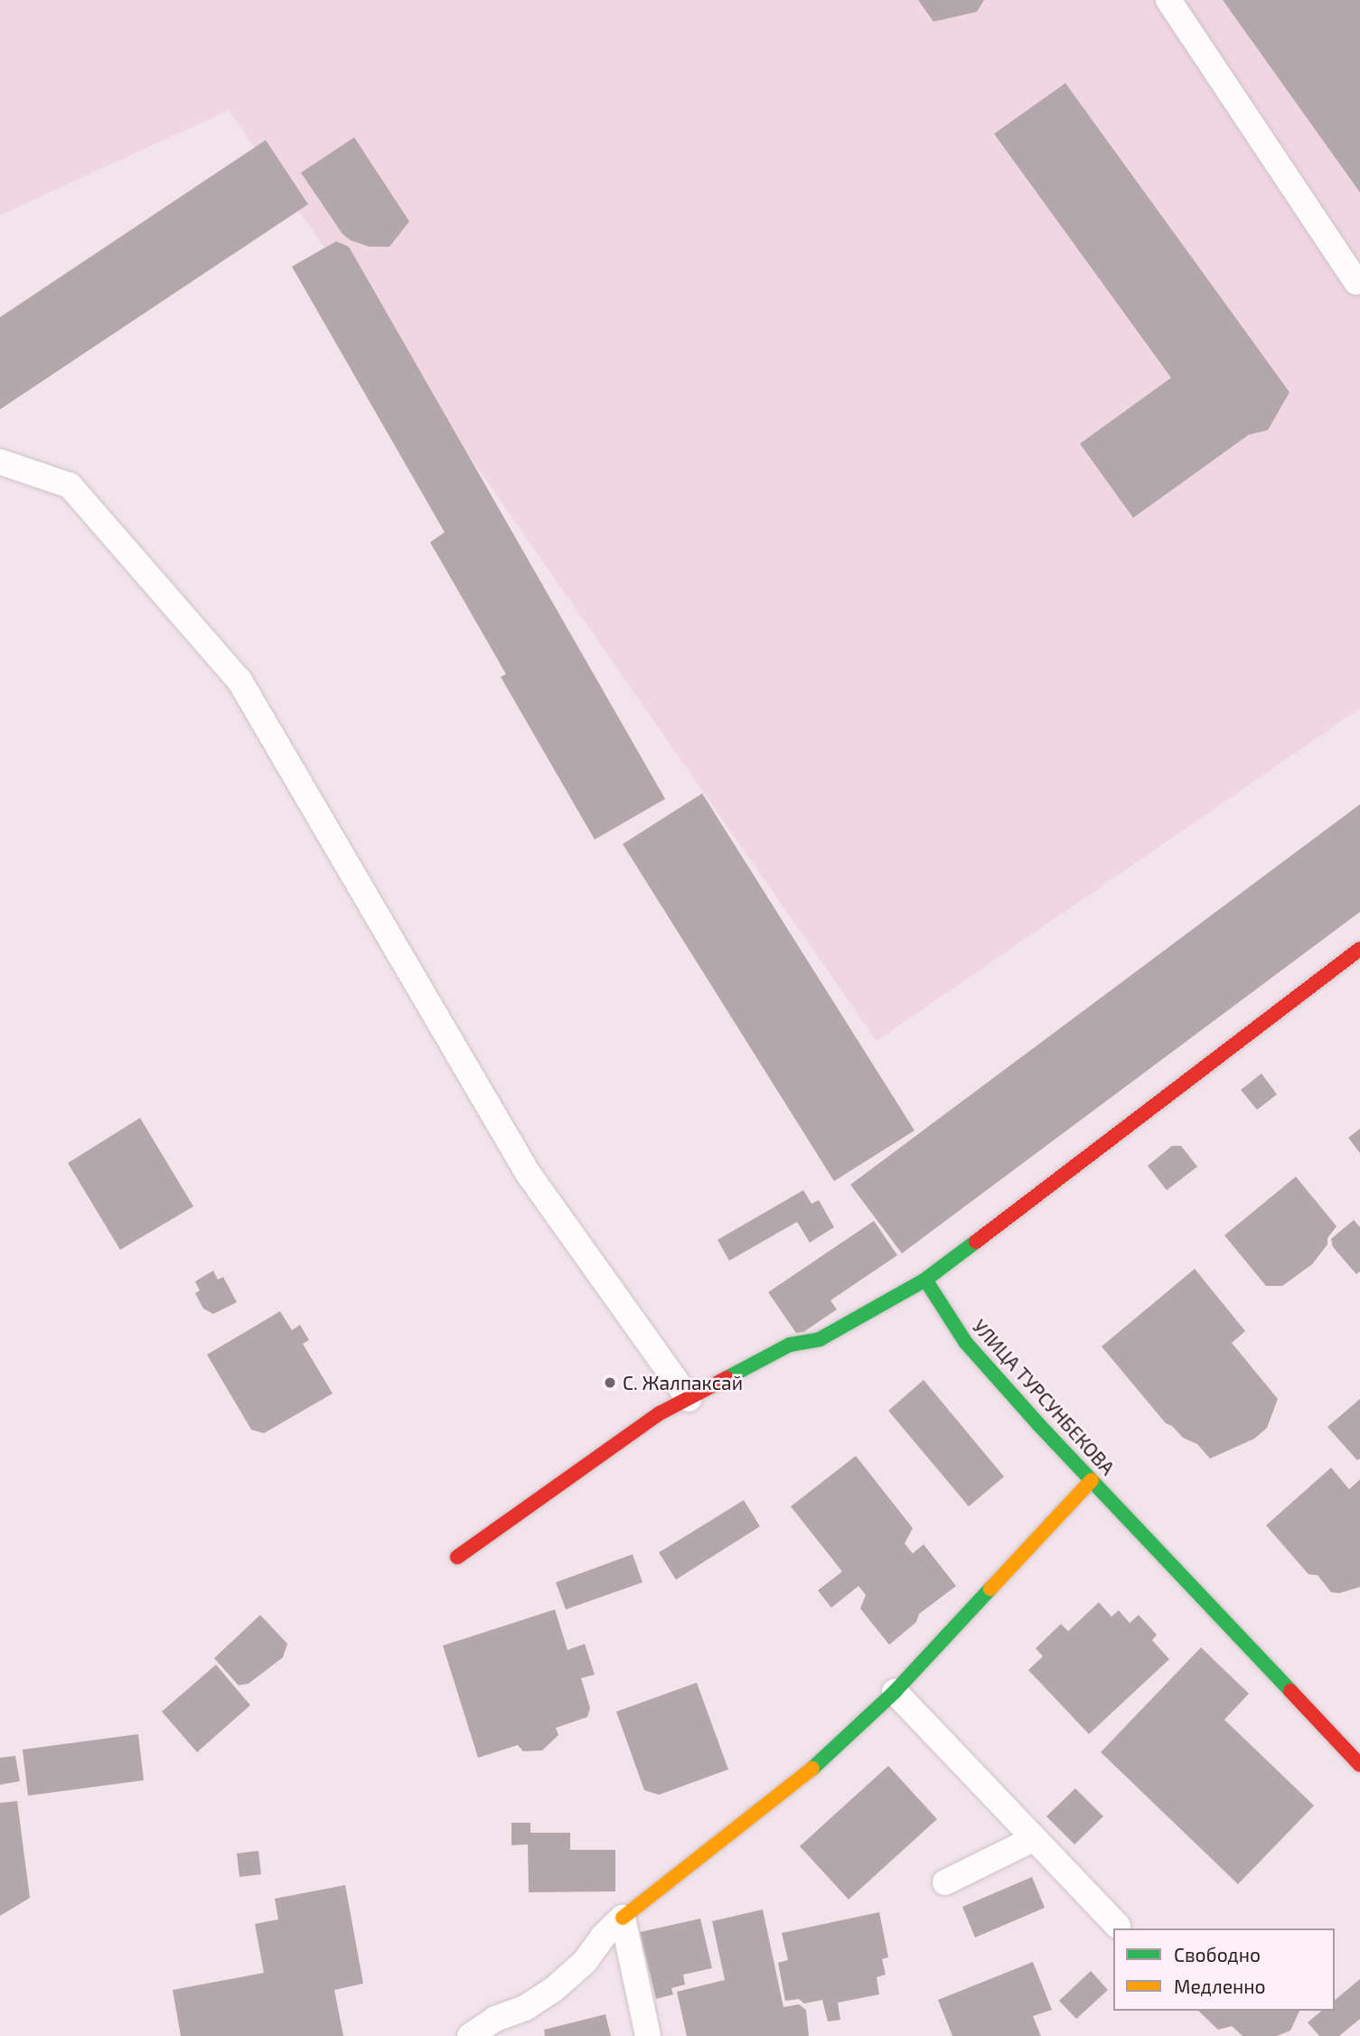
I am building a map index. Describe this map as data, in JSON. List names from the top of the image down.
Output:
{
  "streets": {
    "street": ["УЛИЦА ТУРСУНБЕКОВА"]
  },
  "places": ["С. Жалпаксай"],
  "legend": ["Свободно", "Медленно"]
}
